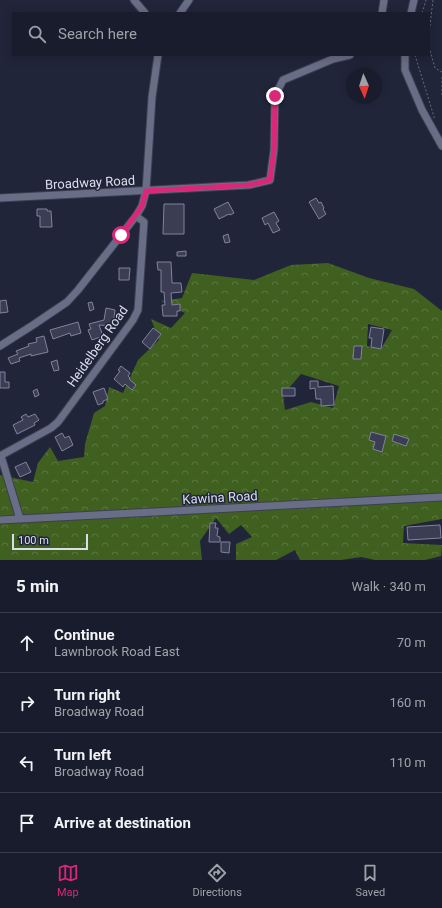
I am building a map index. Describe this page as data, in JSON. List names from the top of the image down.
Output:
{
  "streets": {
    "street": ["Broadway Road", "Heidelberg Road", "Kawina Road"]
  },
  "scale_bar": "100 m",
  "north": "bottom",
  "page": {
    "search": "Search here",
    "scale": "100 m",
    "heading": ["5 min", "Walk · 340 m"],
    "list": [
      ["Continue", "Lawnbrook Road East", "70 m"],
      ["Turn right", "Broadway Road", "160 m"],
      ["Turn left", "Broadway Road", "110 m"],
      "Arrive at destination"
    ],
    "nav": ["Map", "Directions", "Saved"]
  }
}
